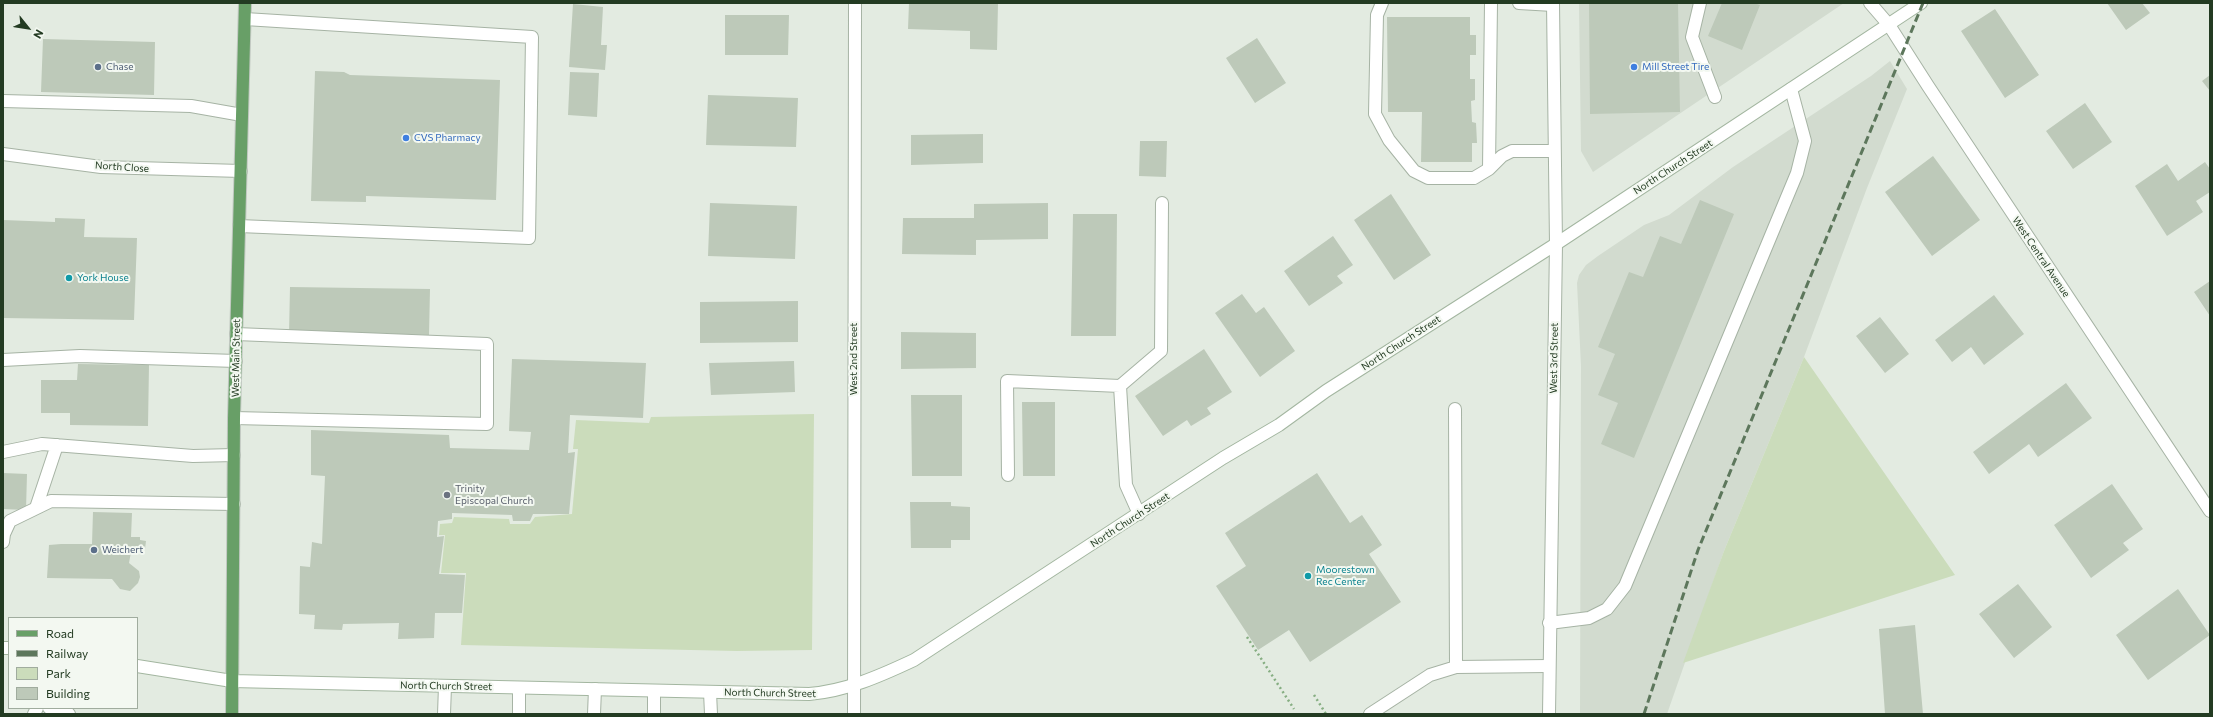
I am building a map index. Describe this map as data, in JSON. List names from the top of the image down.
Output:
{
  "streets": {
    "main road": ["West Main Street"],
    "street": [
      "North Close",
      "North Church Street",
      "West Central Avenue",
      "West 3rd Street",
      "West 2nd Street"
    ]
  },
  "crossings": [
    ["North Close", "West Main Street"],
    ["North Church Street", "West Central Avenue"],
    ["North Church Street", "West Main Street"],
    ["North Church Street", "West 3rd Street"],
    ["North Church Street", "West 2nd Street"]
  ],
  "places": [
    "Chase",
    "Mill Street Tire",
    "CVS Pharmacy",
    "York House",
    "Trinity Episcopal Church",
    "Weichert",
    "Moorestown Rec Center"
  ],
  "legend": [
    "Road",
    "Railway",
    "Park",
    "Building"
  ],
  "north": "bottom right"
}
